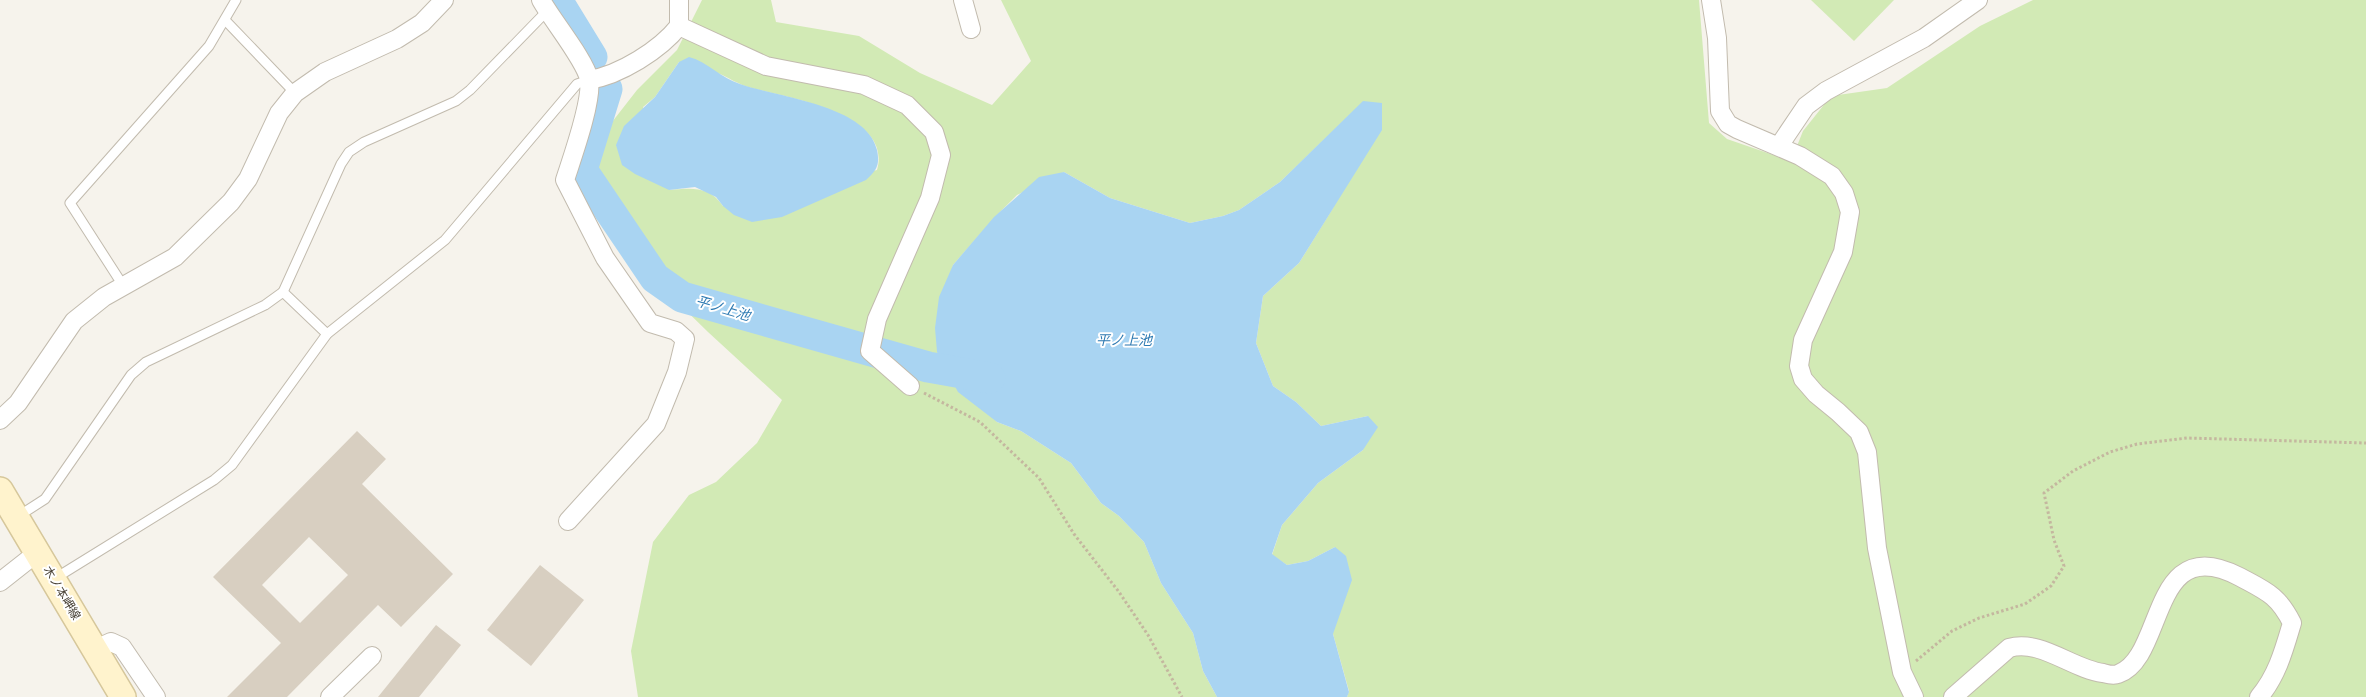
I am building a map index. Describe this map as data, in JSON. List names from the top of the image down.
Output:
{
  "streets": {
    "main road": ["木ノ本岬線"]
  },
  "water": ["平ノ上池"]
}
